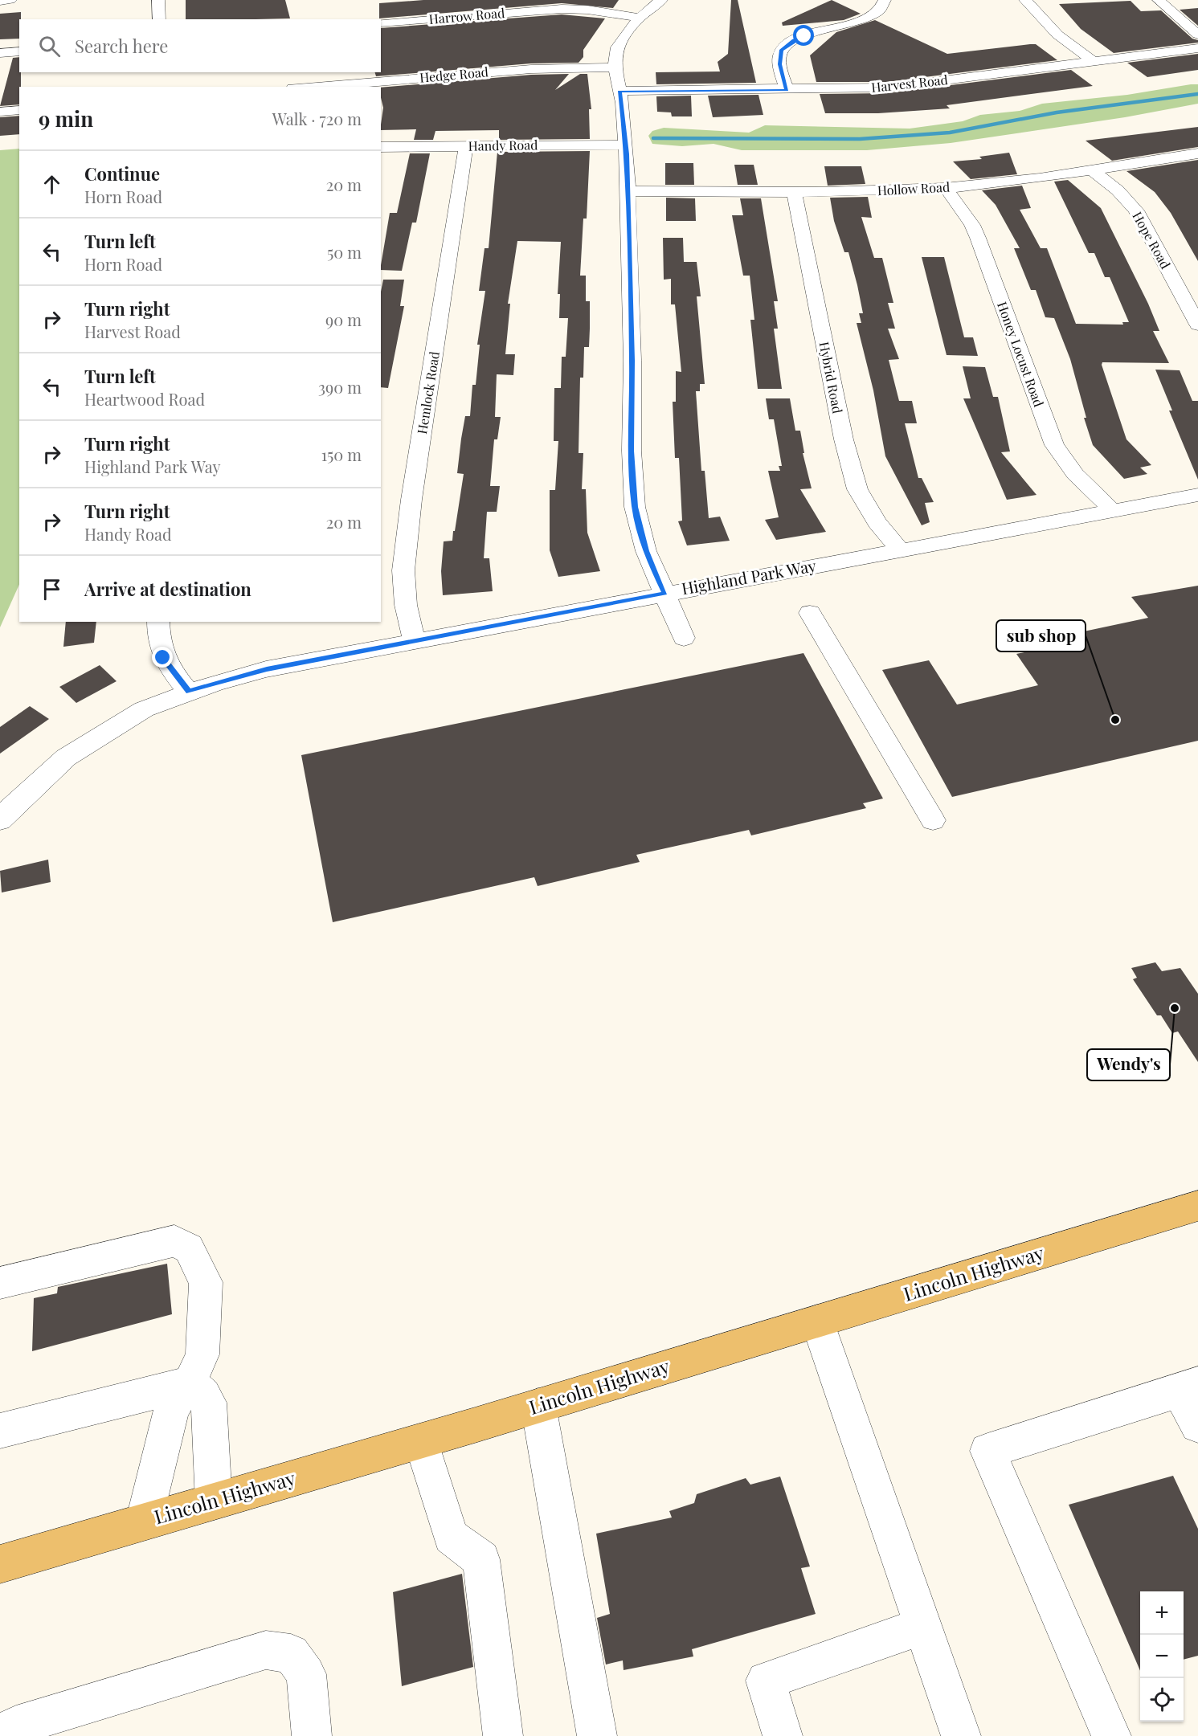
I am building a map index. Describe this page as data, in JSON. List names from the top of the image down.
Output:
{
  "streets": {
    "main road": ["Lincoln Highway"],
    "street": [
      "Harrow Road",
      "Hedge Road",
      "Harvest Road",
      "Handy Road",
      "Hollow Road",
      "Hope Road",
      "Honey Locust Road",
      "Hybrid Road",
      "Hemlock Road",
      "Highland Park Way"
    ]
  },
  "crossings": [
    ["Handy Road", "Hemlock Road"],
    ["Hollow Road", "Hope Road"],
    ["Hollow Road", "Honey Locust Road"],
    ["Hollow Road", "Hybrid Road"],
    ["Honey Locust Road", "Highland Park Way"],
    ["Hybrid Road", "Highland Park Way"],
    ["Hemlock Road", "Highland Park Way"]
  ],
  "places": ["sub shop", "Wendy's"],
  "page": {
    "search": "Search here",
    "heading": ["9 min", "Walk · 720 m"],
    "list": [
      ["Continue", "Horn Road", "20 m"],
      ["Turn left", "Horn Road", "50 m"],
      ["Turn right", "Harvest Road", "90 m"],
      ["Turn left", "Heartwood Road", "390 m"],
      ["Turn right", "Highland Park Way", "150 m"],
      ["Turn right", "Handy Road", "20 m"],
      "Arrive at destination"
    ],
    "map_buttons": ["+", "−"]
  }
}
